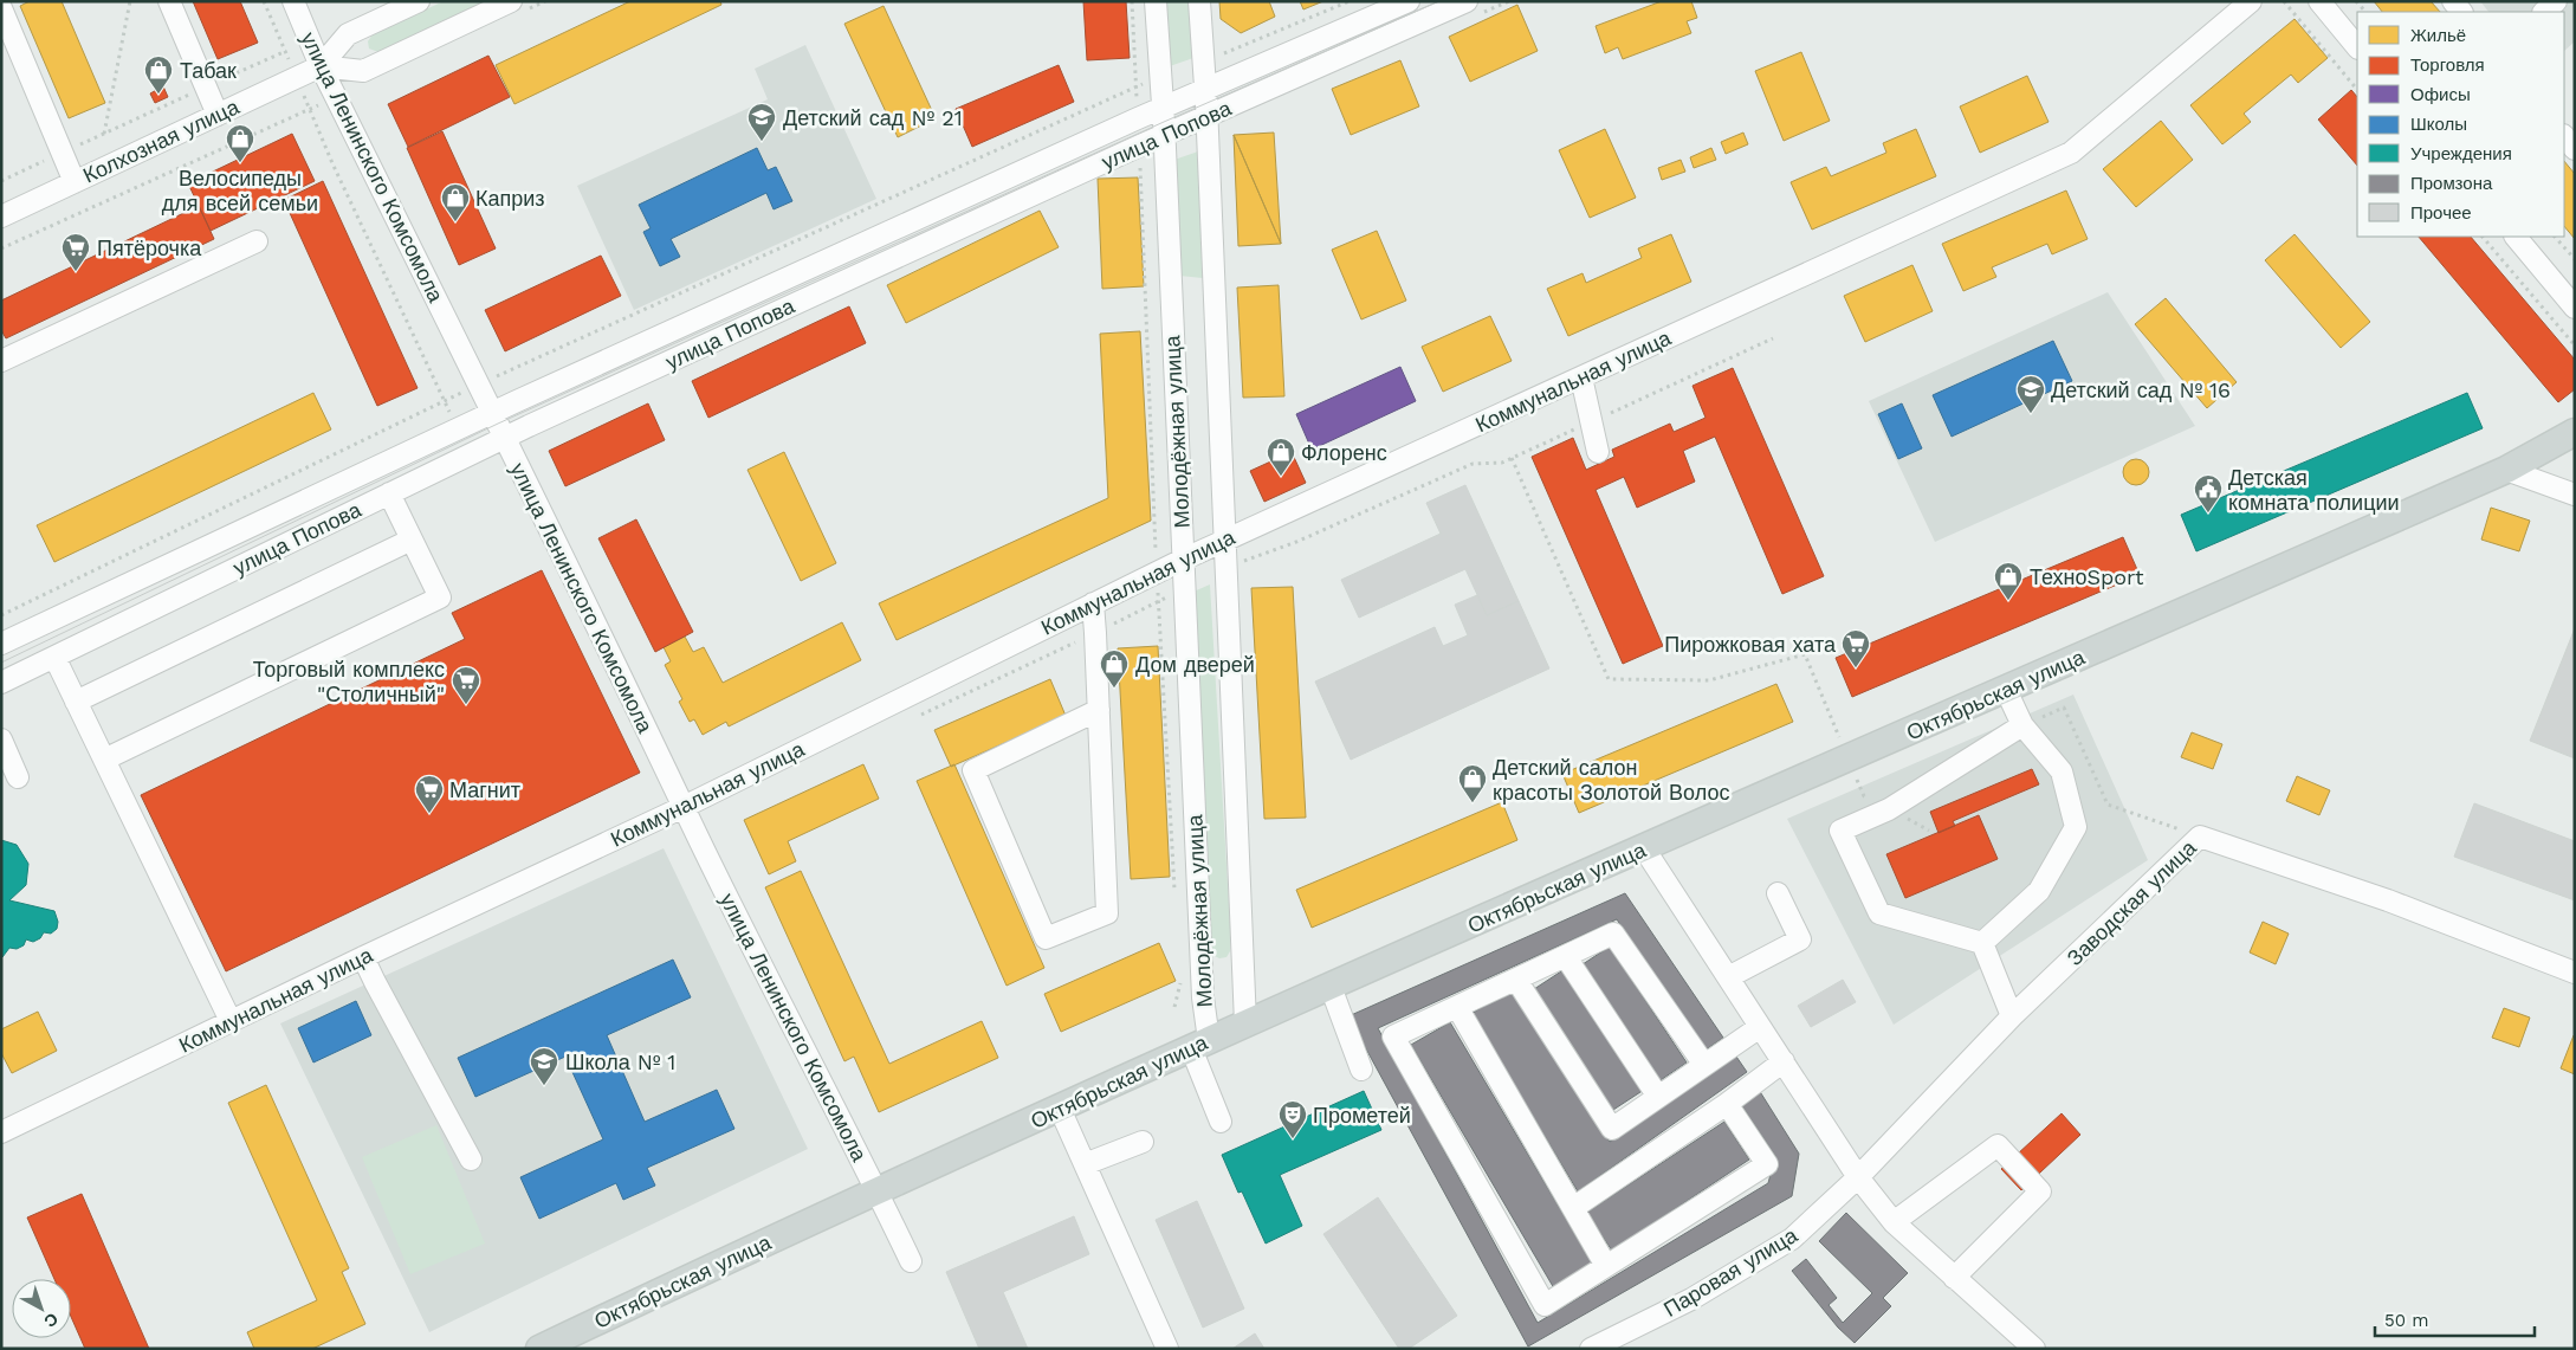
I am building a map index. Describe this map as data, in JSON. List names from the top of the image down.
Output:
{
  "streets": {
    "main road": ["Октябрьская улица"],
    "street": [
      "улица Попова",
      "Колхозная улица",
      "улица Ленинского Комсомола",
      "Коммунальная улица",
      "Молодёжная улица",
      "Заводская улица",
      "Паровая улица"
    ]
  },
  "crossings": [
    ["улица Попова", "улица Ленинского Комсомола"],
    ["улица Попова", "Молодёжная улица"],
    ["Колхозная улица", "улица Ленинского Комсомола"],
    ["улица Ленинского Комсомола", "Коммунальная улица"],
    ["улица Ленинского Комсомола", "Октябрьская улица"],
    ["Коммунальная улица", "Молодёжная улица"],
    ["Молодёжная улица", "Октябрьская улица"],
    ["Заводская улица", "Паровая улица"]
  ],
  "places": {
    "shop": [
      "Табак",
      "Велосипеды для всей семьи",
      "Каприз",
      "Флоренс",
      "ТехноSport",
      "Дом дверей",
      "Детский салон красоты Золотой Волос"
    ],
    "school or university": ["Детский сад № 21", "Детский сад № 16", "Школа № 1"],
    "supermarket": [
      "Пятёрочка",
      "Пирожковая хата",
      "Торговый комплекс \"Столичный\"",
      "Магнит"
    ],
    "public building": ["Детская комната полиции"],
    "theatre": ["Прометей"]
  },
  "legend": [
    "Жильё",
    "Торговля",
    "Офисы",
    "Школы",
    "Учреждения",
    "Промзона",
    "Прочее"
  ],
  "scale_bar": "50 m",
  "north": "bottom right"
}
